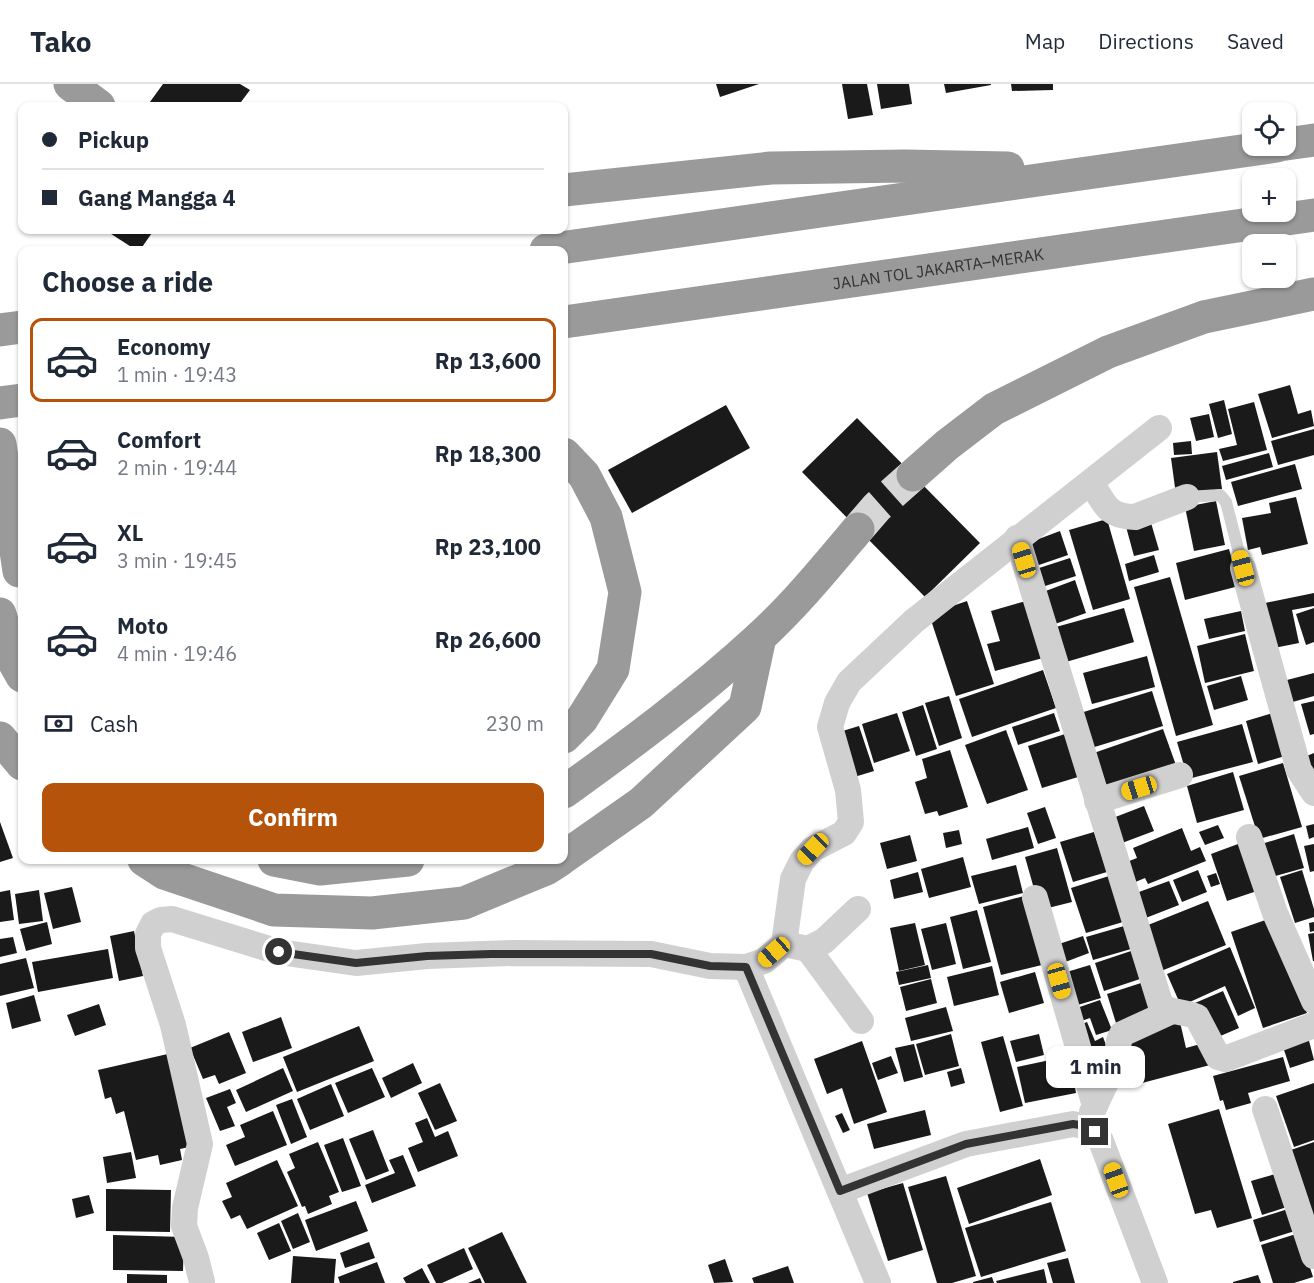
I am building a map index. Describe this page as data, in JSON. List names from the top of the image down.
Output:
{
  "streets": {
    "highway": ["JALAN TOL JAKARTA–MERAK"]
  },
  "page": {
    "header": "Tako",
    "nav": ["Map", "Directions", "Saved"],
    "map_buttons": ["+", "−"],
    "banner": ["Pickup", "Gang Mangga 4"],
    "heading": "Choose a ride",
    "list": [
      {
        "name": "Economy",
        "note": "1 min · 19:43",
        "value": "Rp 13,600"
      },
      {
        "name": "Comfort",
        "note": "2 min · 19:44",
        "value": "Rp 18,300"
      },
      {
        "name": "XL",
        "note": "3 min · 19:45",
        "value": "Rp 23,100"
      },
      {
        "name": "Moto",
        "note": "4 min · 19:46",
        "value": "Rp 26,600"
      }
    ],
    "pay": ["Cash", "230 m"],
    "buttons": "Confirm",
    "bubble": "1 min"
  }
}
